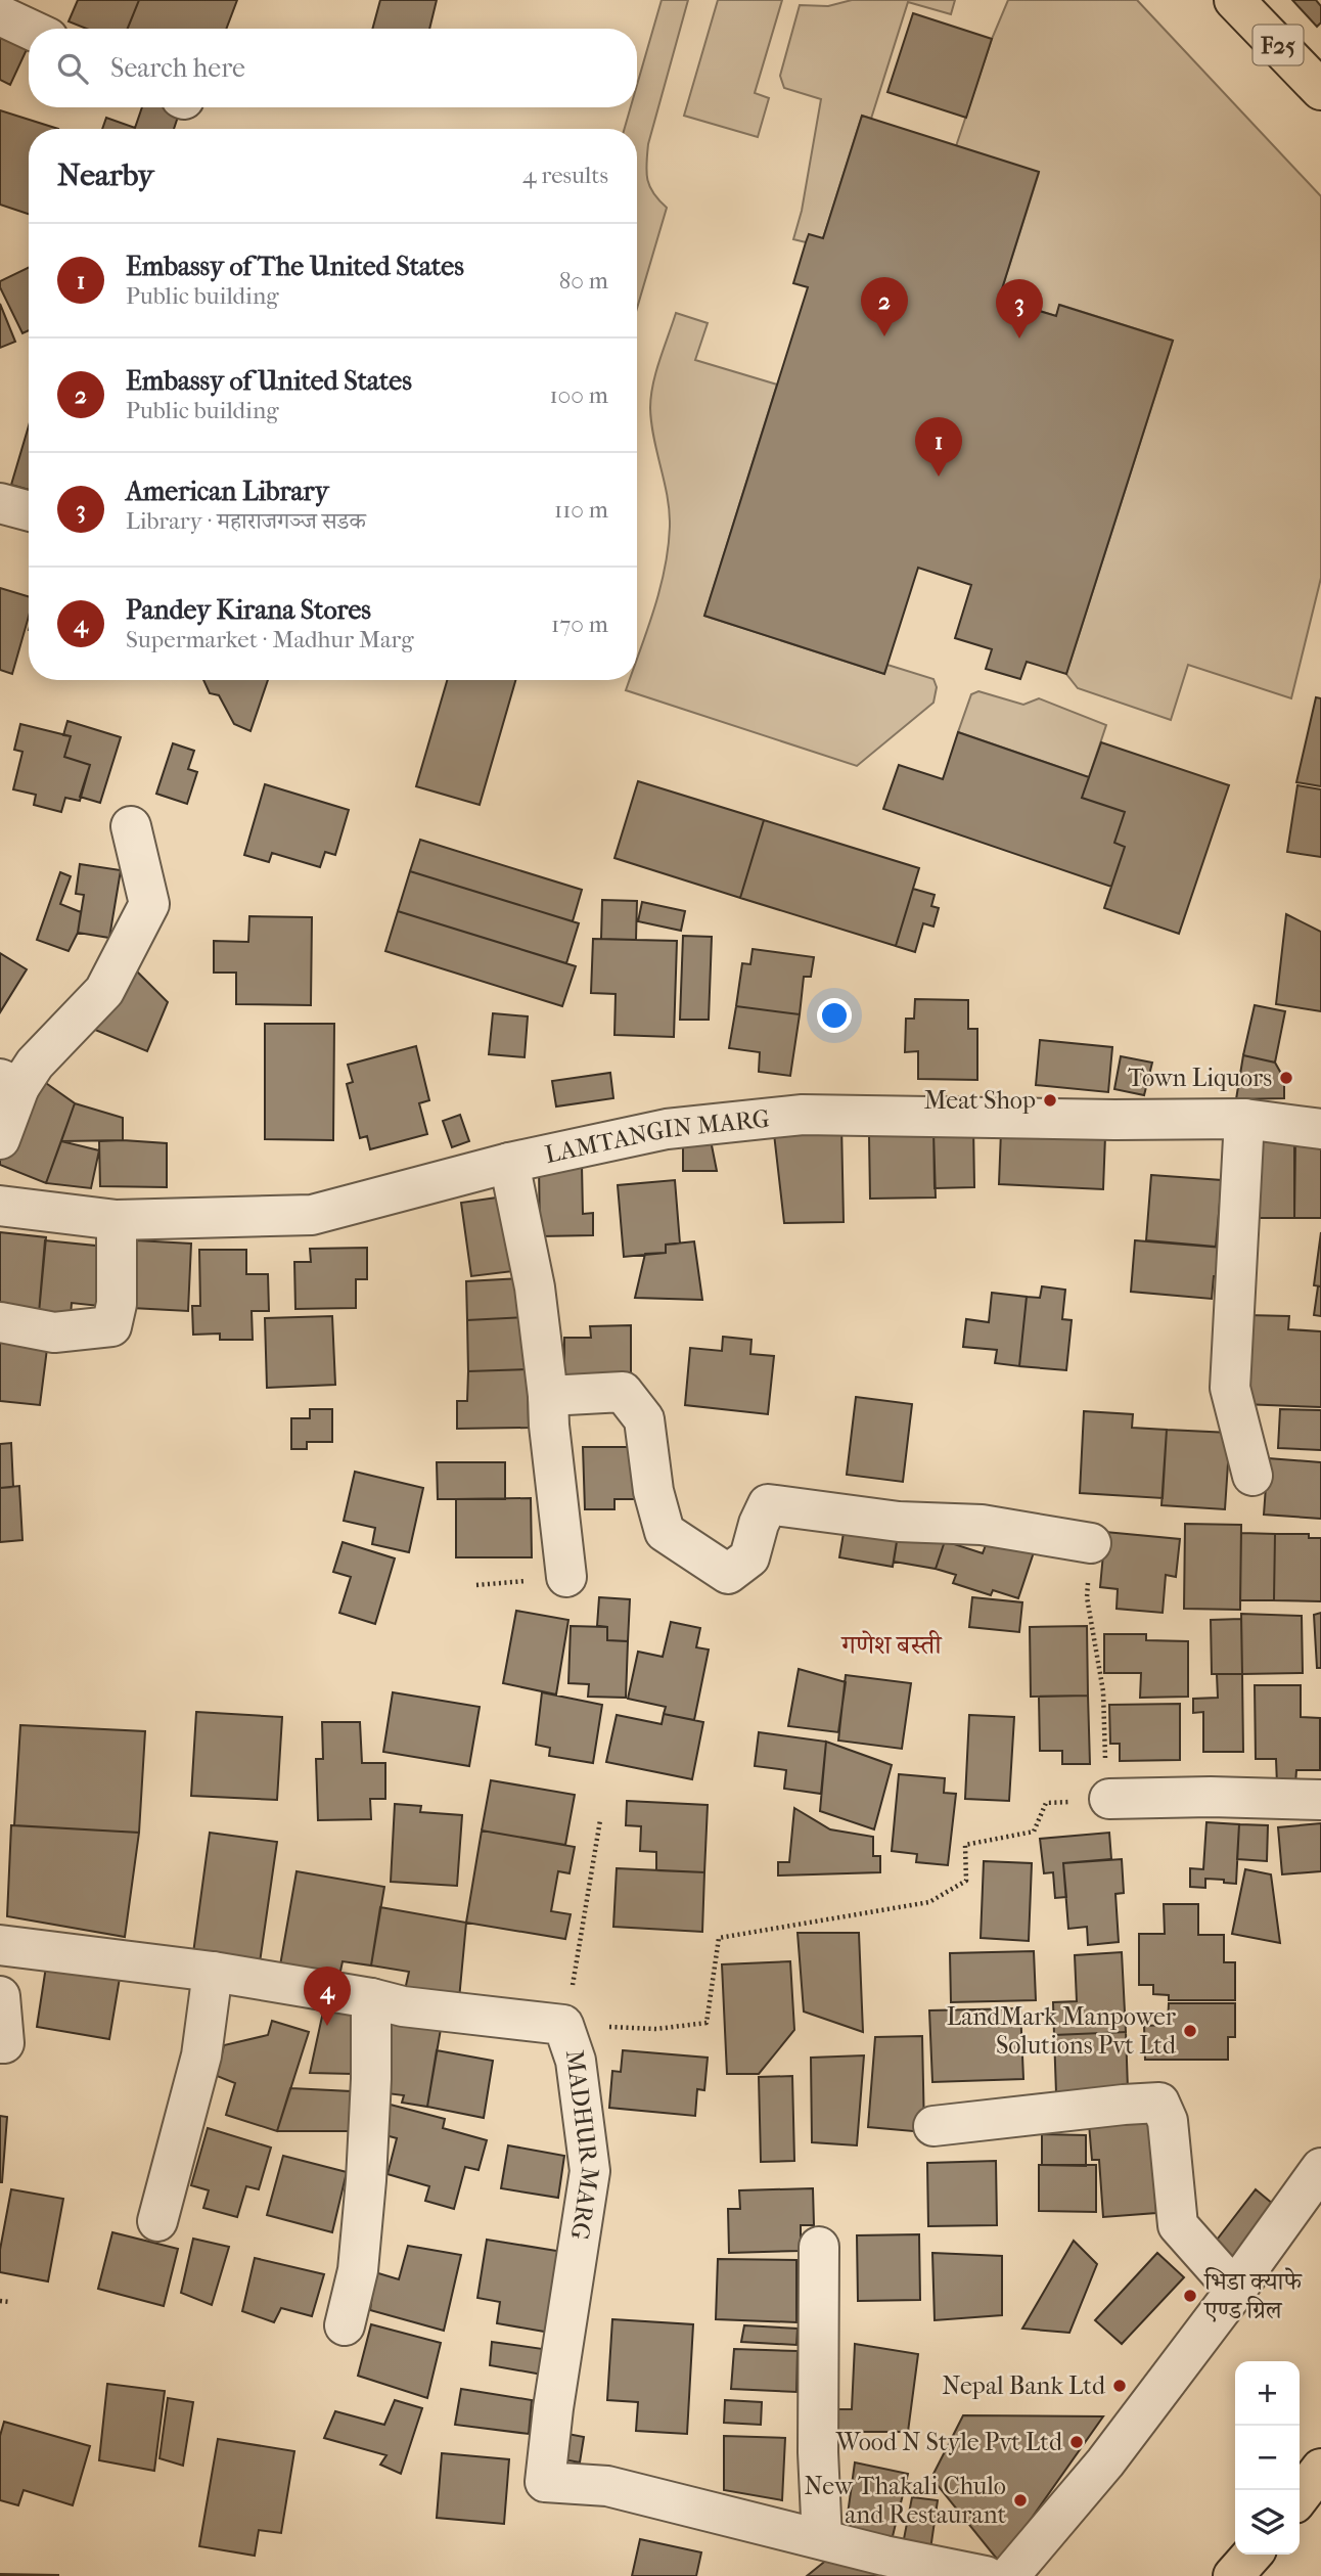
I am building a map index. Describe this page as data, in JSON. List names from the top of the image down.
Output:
{
  "streets": {
    "main road": ["F25"],
    "street": ["LAMTANGIN MARG", "MADHUR MARG"]
  },
  "districts": ["गणेश बस्ती"],
  "places": [
    "Town Liquors",
    "Meat Shop",
    "LandMark Manpower Solutions Pvt Ltd",
    "भिडा क्याफे एण्ड ग्रिल",
    "Nepal Bank Ltd",
    "Wood N Style Pvt Ltd",
    "New Thakali Chulo and Restaurant"
  ],
  "page": {
    "search": "Search here",
    "heading": ["Nearby", "4 results"],
    "list": [
      {
        "mark": "1",
        "name": "Embassy of The United States",
        "note": "Public building",
        "value": "80 m"
      },
      {
        "mark": "2",
        "name": "Embassy of United States",
        "note": "Public building",
        "value": "100 m"
      },
      {
        "mark": "3",
        "name": "American Library",
        "note": "Library · महाराजगञ्ज सडक",
        "value": "110 m"
      },
      {
        "mark": "4",
        "name": "Pandey Kirana Stores",
        "note": "Supermarket · Madhur Marg",
        "value": "170 m"
      }
    ],
    "pins": [
      "2",
      "3",
      "1",
      "4"
    ],
    "map_buttons": ["+", "−"]
  }
}
